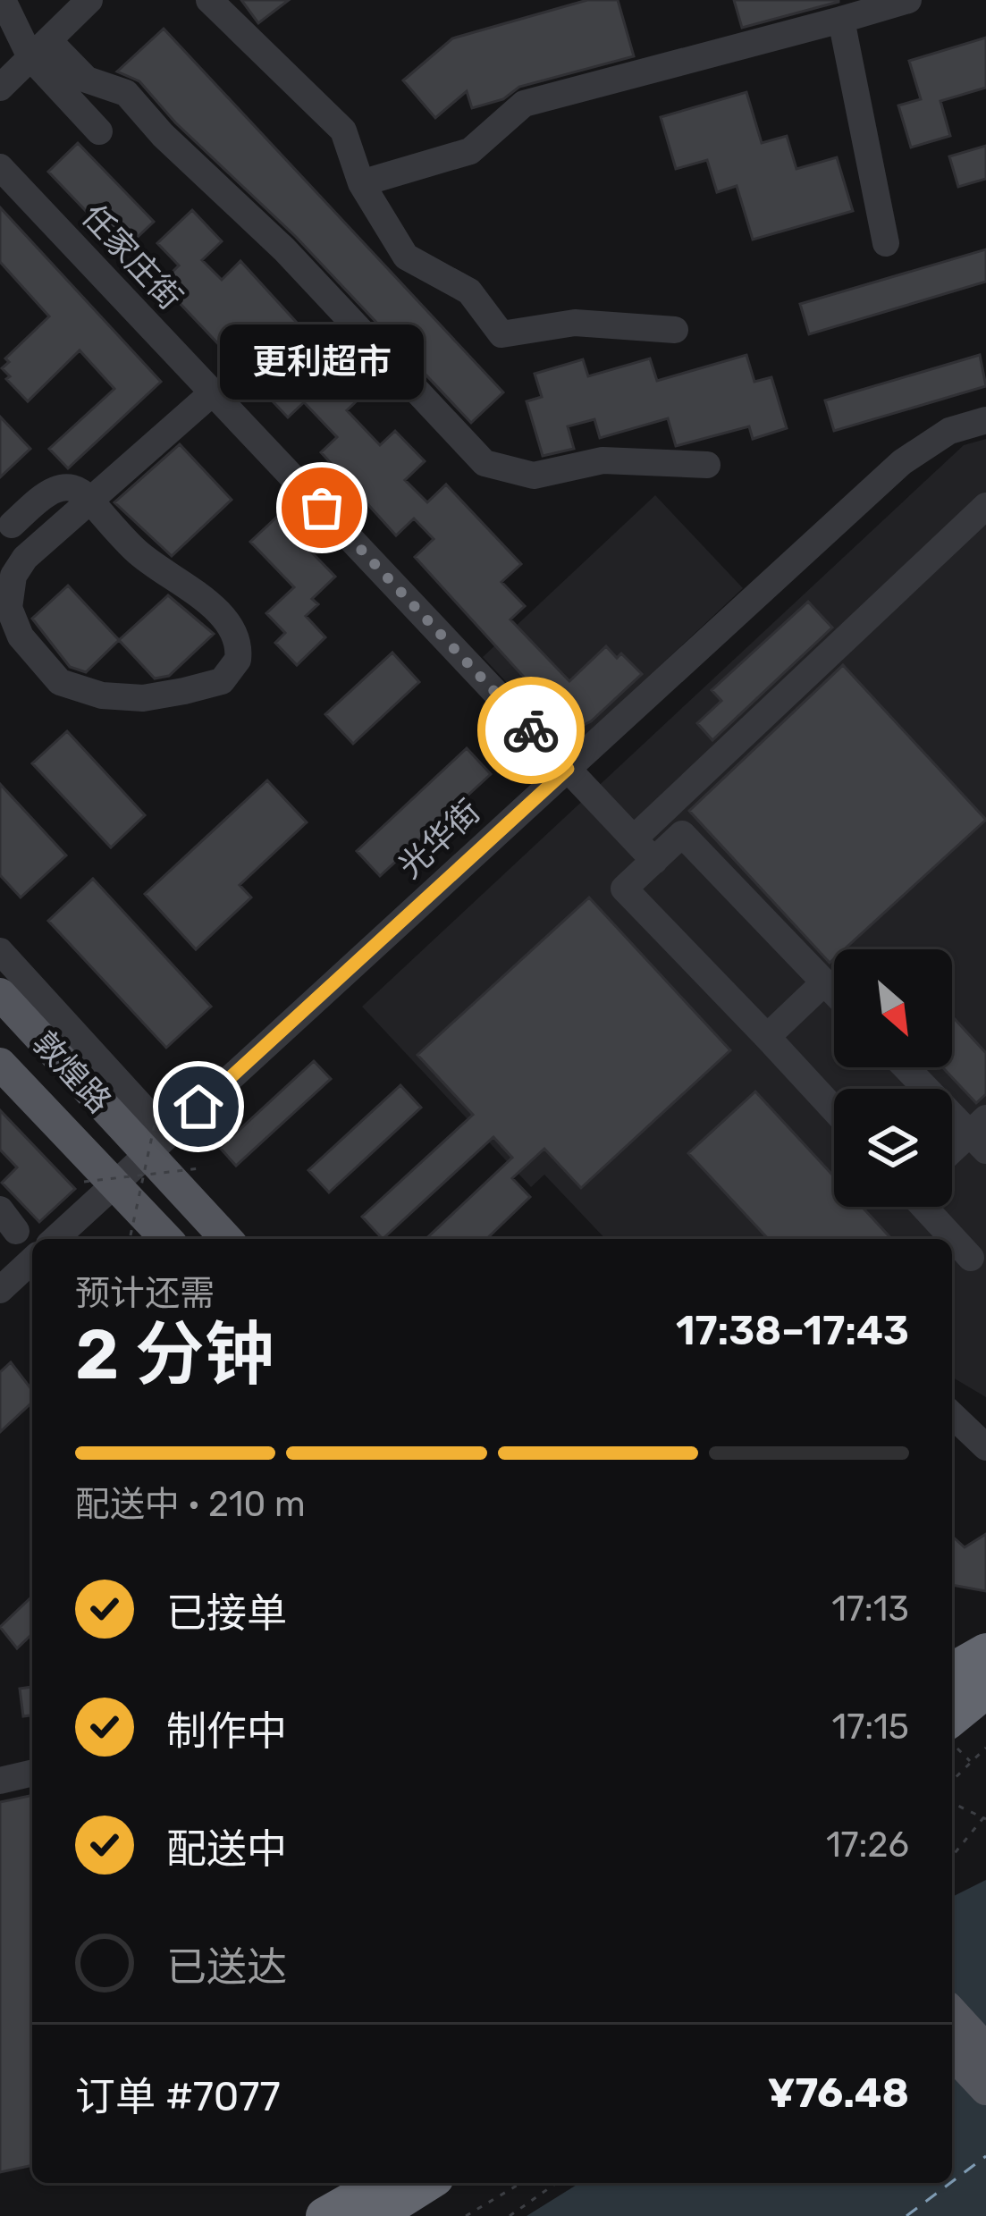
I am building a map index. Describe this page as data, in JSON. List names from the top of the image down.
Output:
{
  "streets": {
    "main road": ["敦煌路"],
    "street": ["任家庄街", "光华街"]
  },
  "crossings": [
    ["任家庄街", "光华街"],
    ["光华街", "敦煌路"]
  ],
  "places": ["更利超市"],
  "north": "bottom right",
  "page": {
    "bubble": "更利超市",
    "heading": ["2 分钟", "预计还需", "17:38–17:43"],
    "panel": ["订单 #7077", "¥76.48"],
    "bar": "配送中 · 210 m",
    "list": [
      ["已接单", "17:13"],
      ["制作中", "17:15"],
      ["配送中", "17:26"],
      "已送达"
    ]
  }
}
